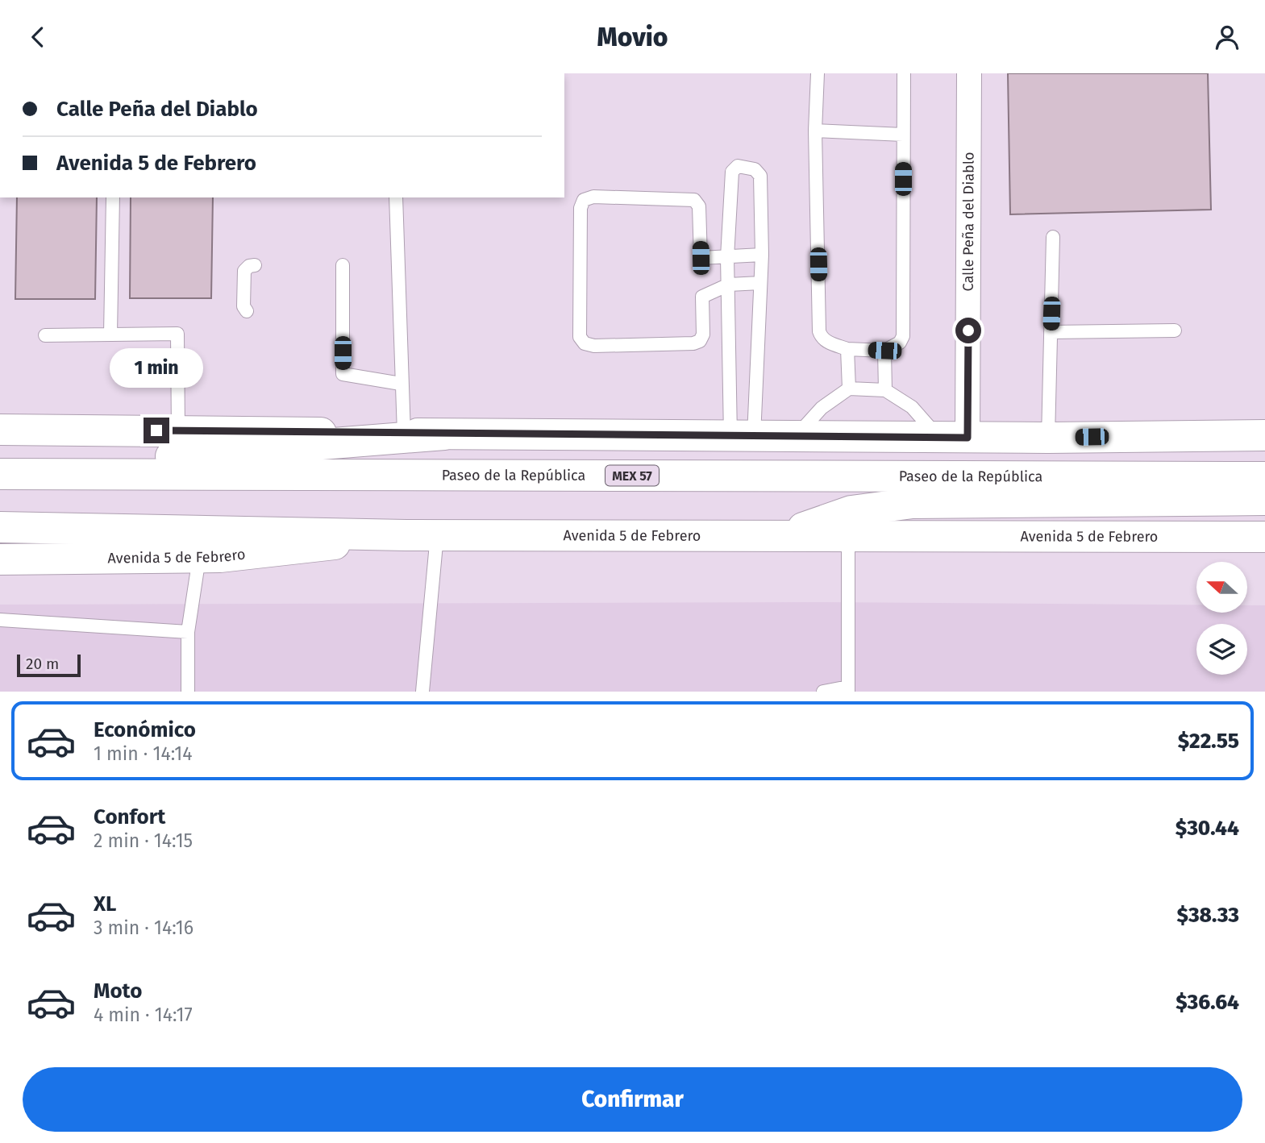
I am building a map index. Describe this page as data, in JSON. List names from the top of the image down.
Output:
{
  "streets": {
    "main road": ["Paseo de la República", "MEX 57", "Avenida 5 de Febrero"],
    "street": ["Calle Peña del Diablo"]
  },
  "scale_bar": "20 m",
  "north": "left",
  "page": {
    "header": "Movio",
    "banner": ["Calle Peña del Diablo", "Avenida 5 de Febrero"],
    "bubble": "1 min",
    "scale": "20 m",
    "list": [
      {
        "name": "Económico",
        "note": "1 min · 14:14",
        "value": "$22.55"
      },
      {
        "name": "Confort",
        "note": "2 min · 14:15",
        "value": "$30.44"
      },
      {
        "name": "XL",
        "note": "3 min · 14:16",
        "value": "$38.33"
      },
      {
        "name": "Moto",
        "note": "4 min · 14:17",
        "value": "$36.64"
      }
    ],
    "buttons": "Confirmar"
  }
}
